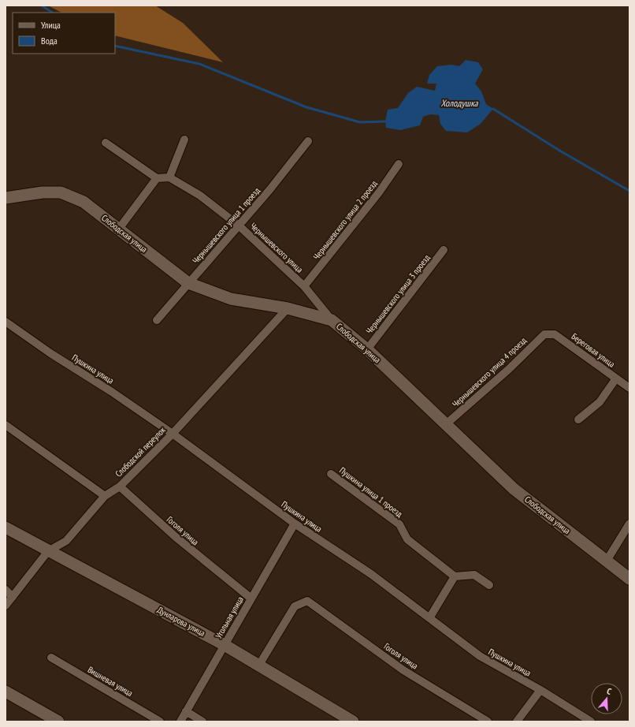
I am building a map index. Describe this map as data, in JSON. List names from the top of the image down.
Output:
{
  "streets": {
    "street": [
      "Чернышевского улица 2 проезд",
      "Чернышевского улица 1 проезд",
      "Слободская улица",
      "Чернышевского улица",
      "Чернышевского улица 3 проезд",
      "Береговая улица",
      "Пушкина улица",
      "Чернышевского улица 4 проезд",
      "Слободской переулок",
      "Пушкина улица 1 проезд",
      "Гоголя улица",
      "Угольная улица",
      "Дунларова улица",
      "Вишневая улица"
    ]
  },
  "crossings": [
    ["Чернышевского улица 2 проезд", "Чернышевского улица"],
    ["Чернышевского улица 1 проезд", "Слободская улица"],
    ["Чернышевского улица 1 проезд", "Чернышевского улица"],
    ["Слободская улица", "Чернышевского улица"],
    ["Слободская улица", "Чернышевского улица 3 проезд"],
    ["Слободская улица", "Чернышевского улица 4 проезд"],
    ["Слободская улица", "Слободской переулок"],
    ["Береговая улица", "Чернышевского улица 4 проезд"],
    ["Пушкина улица", "Слободской переулок"],
    ["Пушкина улица", "Угольная улица"],
    ["Слободской переулок", "Гоголя улица"],
    ["Слободской переулок", "Дунларова улица"],
    ["Гоголя улица", "Угольная улица"],
    ["Гоголя улица", "Дунларова улица"],
    ["Угольная улица", "Дунларова улица"]
  ],
  "water": ["Холодушка"],
  "legend": ["Улица", "Вода"],
  "north": "top"
}
